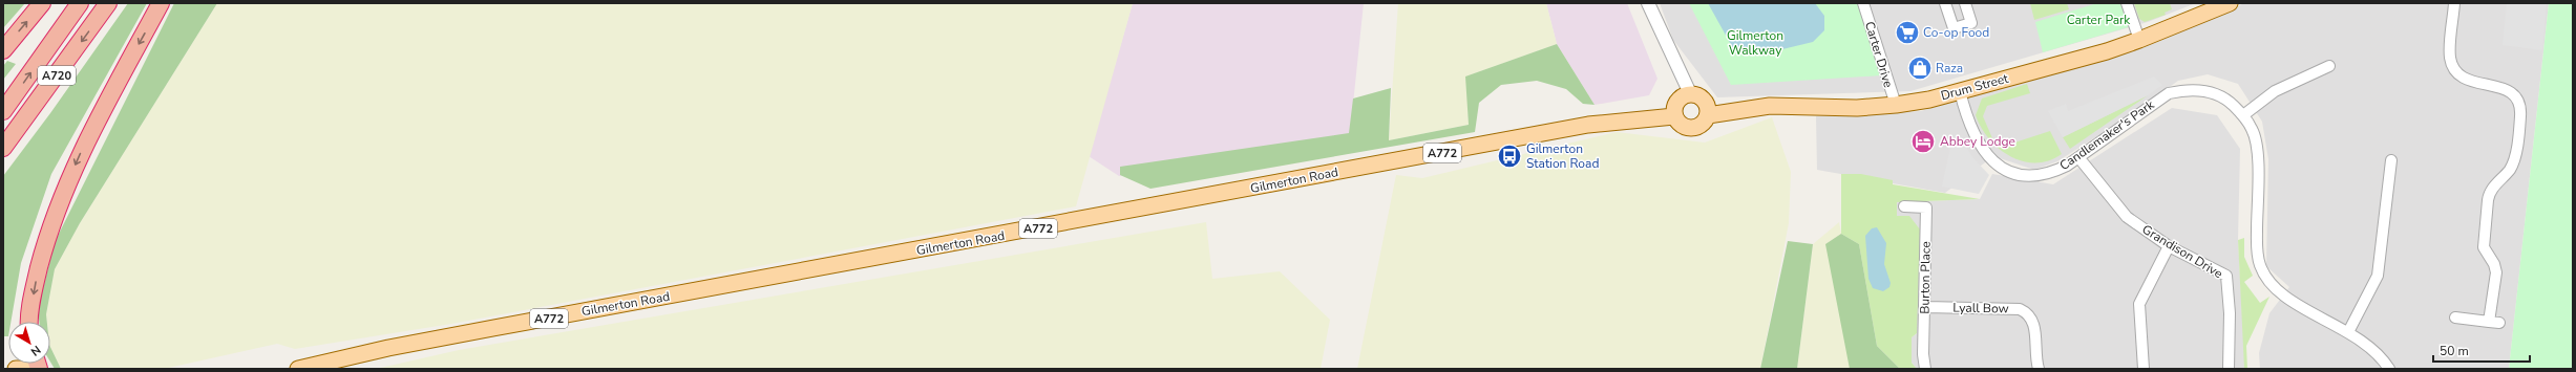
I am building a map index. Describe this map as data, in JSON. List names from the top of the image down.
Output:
{
  "streets": {
    "highway": ["A720"],
    "main road": ["Drum Street", "A772", "Gilmerton Road"],
    "street": [
      "Carter Drive",
      "Candlemaker's Park",
      "Grandison Drive",
      "Burton Place",
      "Lyall Bow"
    ]
  },
  "crossings": [
    ["Carter Drive", "Drum Street"],
    ["Drum Street", "Candlemaker's Park"],
    ["Drum Street", "Gilmerton Road"],
    ["Candlemaker's Park", "Grandison Drive"],
    ["Burton Place", "Lyall Bow"]
  ],
  "parks": ["Carter Park", "Gilmerton Walkway"],
  "places": {
    "supermarket": ["Co-op Food"],
    "shop": ["Raza"],
    "hotel": ["Abbey Lodge"],
    "bus stop": ["Gilmerton Station Road"]
  },
  "scale_bar": "50 m",
  "north": "bottom right"
}
